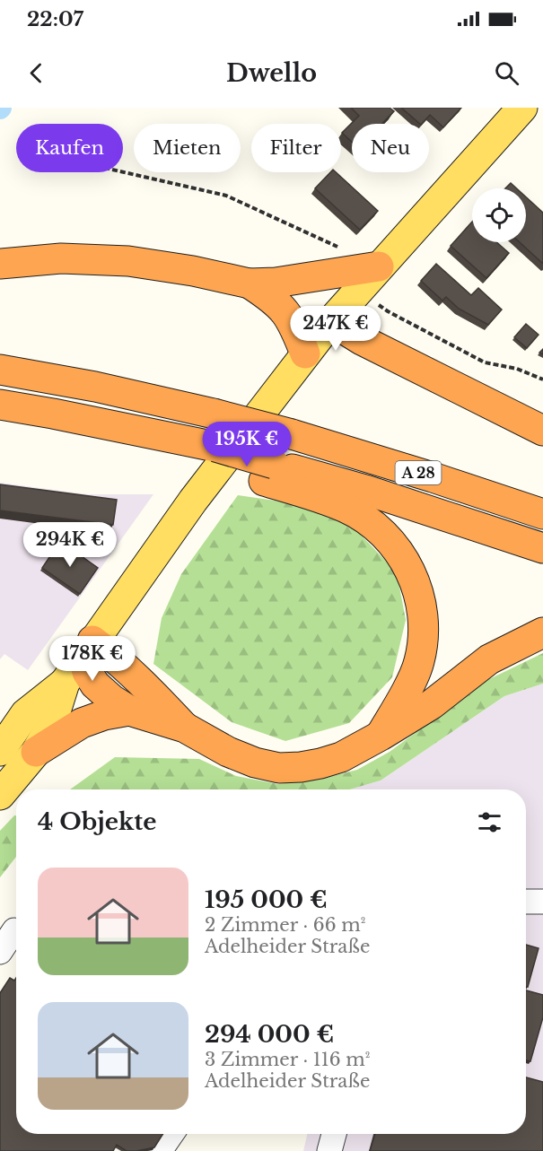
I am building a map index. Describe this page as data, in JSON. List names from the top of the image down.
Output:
{
  "streets": {
    "highway": ["A 28"]
  },
  "page": {
    "status": "22:07",
    "header": "Dwello",
    "chip": [
      "Kaufen",
      "Mieten",
      "Filter",
      "Neu"
    ],
    "price": [
      "247K €",
      "195K €",
      "294K €",
      "178K €"
    ],
    "heading": "4 Objekte",
    "list": [
      {
        "name": "195 000 €",
        "note": "2 Zimmer · 66 m² · Adelheider Straße"
      },
      {
        "name": "294 000 €",
        "note": "3 Zimmer · 116 m² · Adelheider Straße"
      }
    ]
  }
}
